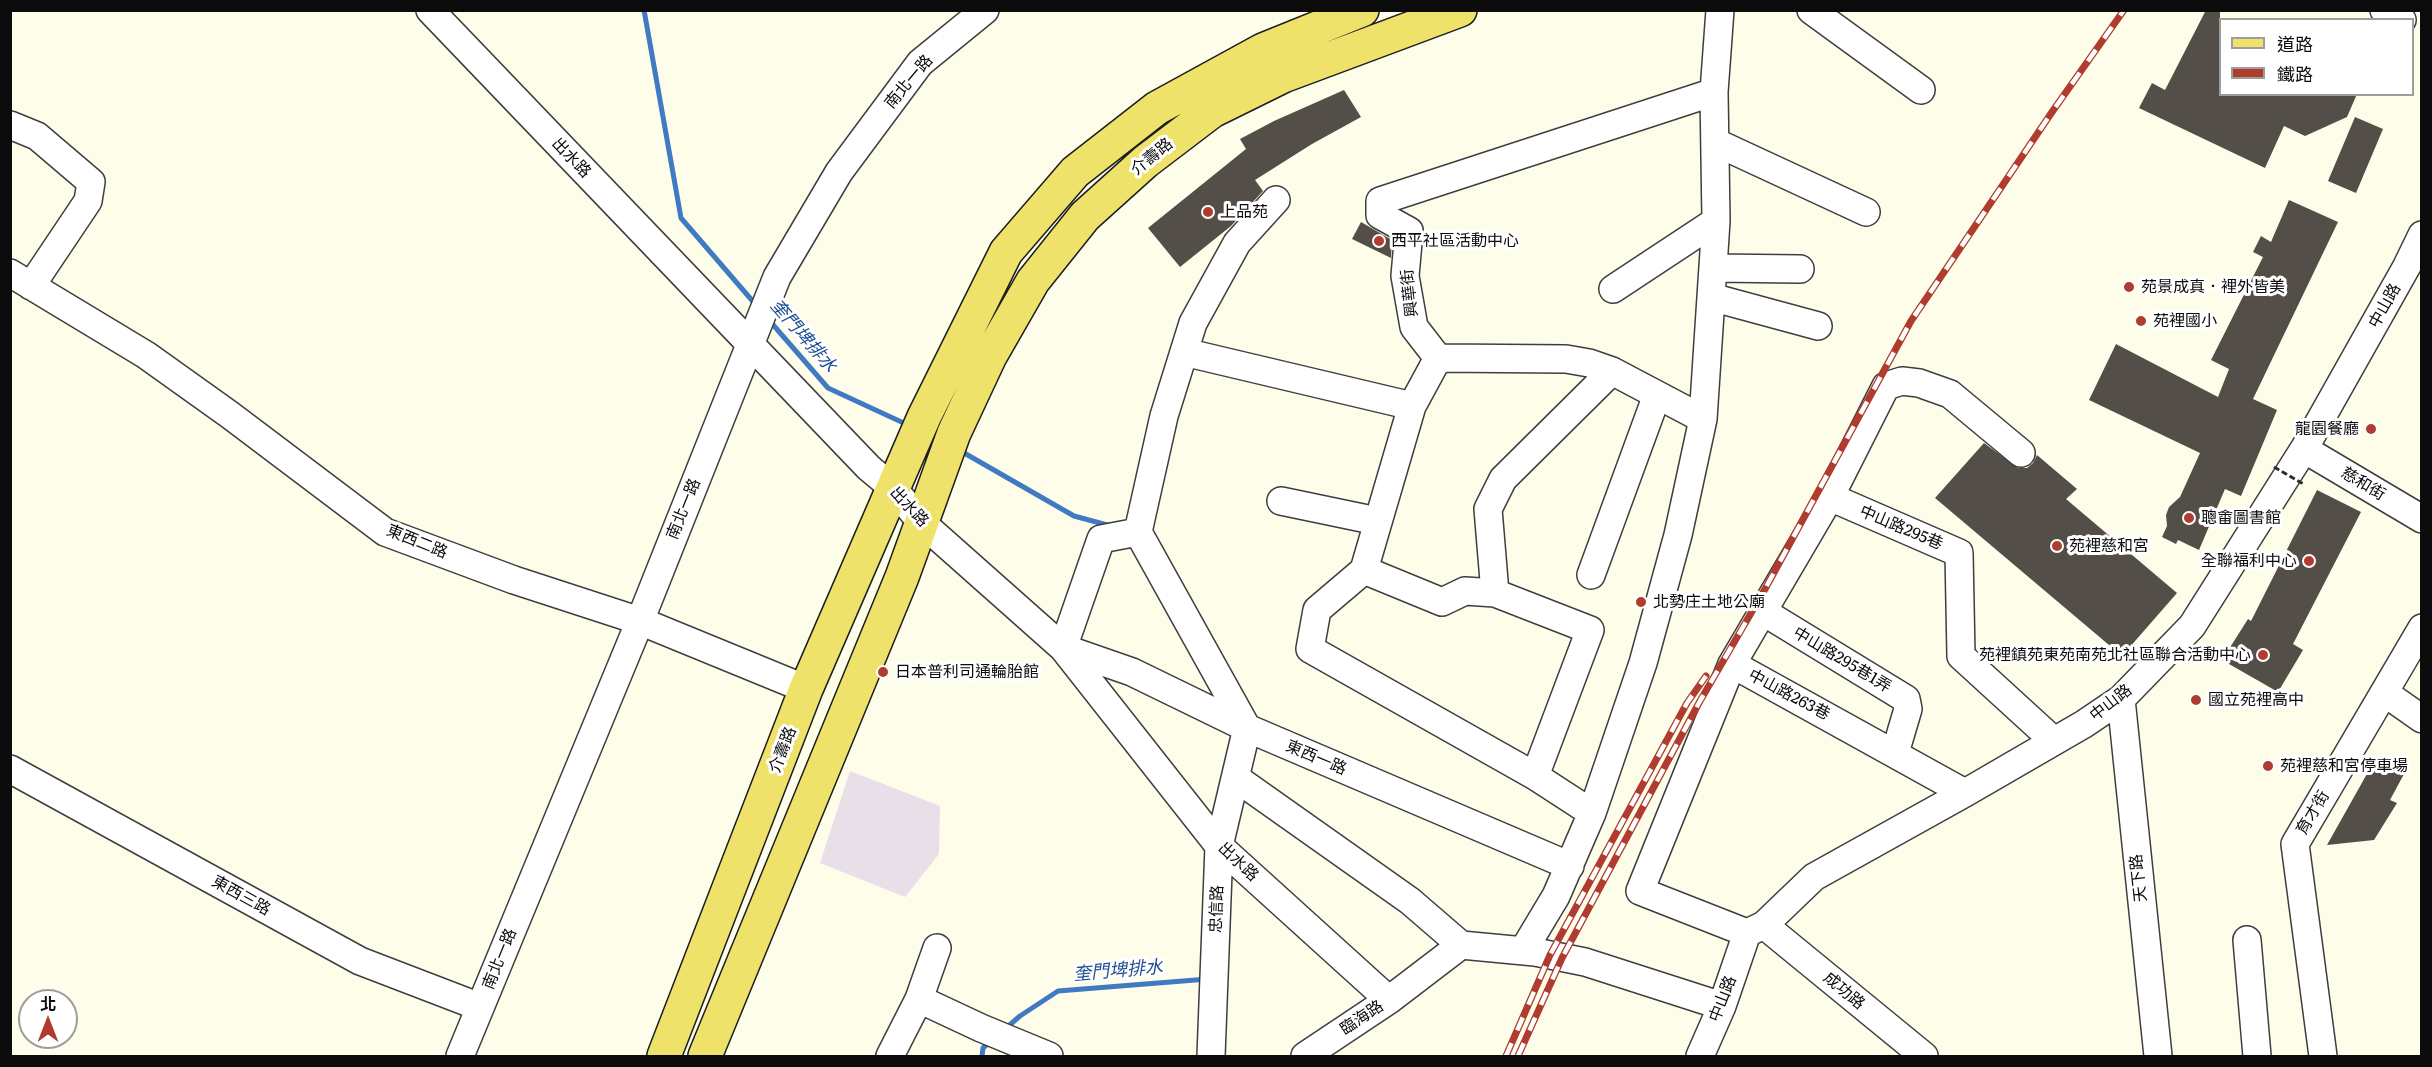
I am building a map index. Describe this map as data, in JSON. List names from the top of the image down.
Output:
{
  "streets": {
    "main road": ["介壽路"],
    "street": [
      "南北一路",
      "出水路",
      "興華街",
      "中山路",
      "慈和街",
      "中山路295巷",
      "東西二路",
      "中山路295巷1弄",
      "中山路263巷",
      "東西一路",
      "育才街",
      "天下路",
      "東西三路",
      "忠信路",
      "成功路",
      "臨海路"
    ]
  },
  "crossings": [
    ["南北一路", "出水路"],
    ["南北一路", "東西二路"],
    ["南北一路", "東西三路"],
    ["介壽路", "出水路"],
    ["介壽路", "東西二路"],
    ["出水路", "東西一路"],
    ["出水路", "忠信路"],
    ["出水路", "臨海路"],
    ["中山路", "慈和街"],
    ["中山路", "中山路295巷"],
    ["中山路", "中山路263巷"],
    ["中山路", "天下路"],
    ["中山路", "成功路"],
    ["中山路295巷1弄", "中山路263巷"],
    ["中山路263巷", "成功路"],
    ["東西一路", "忠信路"]
  ],
  "water": ["奎門埤排水"],
  "places": [
    "上品苑",
    "西平社區活動中心",
    "苑景成真．裡外皆美",
    "苑裡國小",
    "龍園餐廳",
    "聰畬圖書館",
    "苑裡慈和宮",
    "全聯福利中心",
    "北勢庄土地公廟",
    "苑裡鎮苑東苑南苑北社區聯合活動中心",
    "日本普利司通輪胎館",
    "國立苑裡高中",
    "苑裡慈和宮停車場"
  ],
  "legend": ["道路", "鐵路"],
  "north": "top"
}
